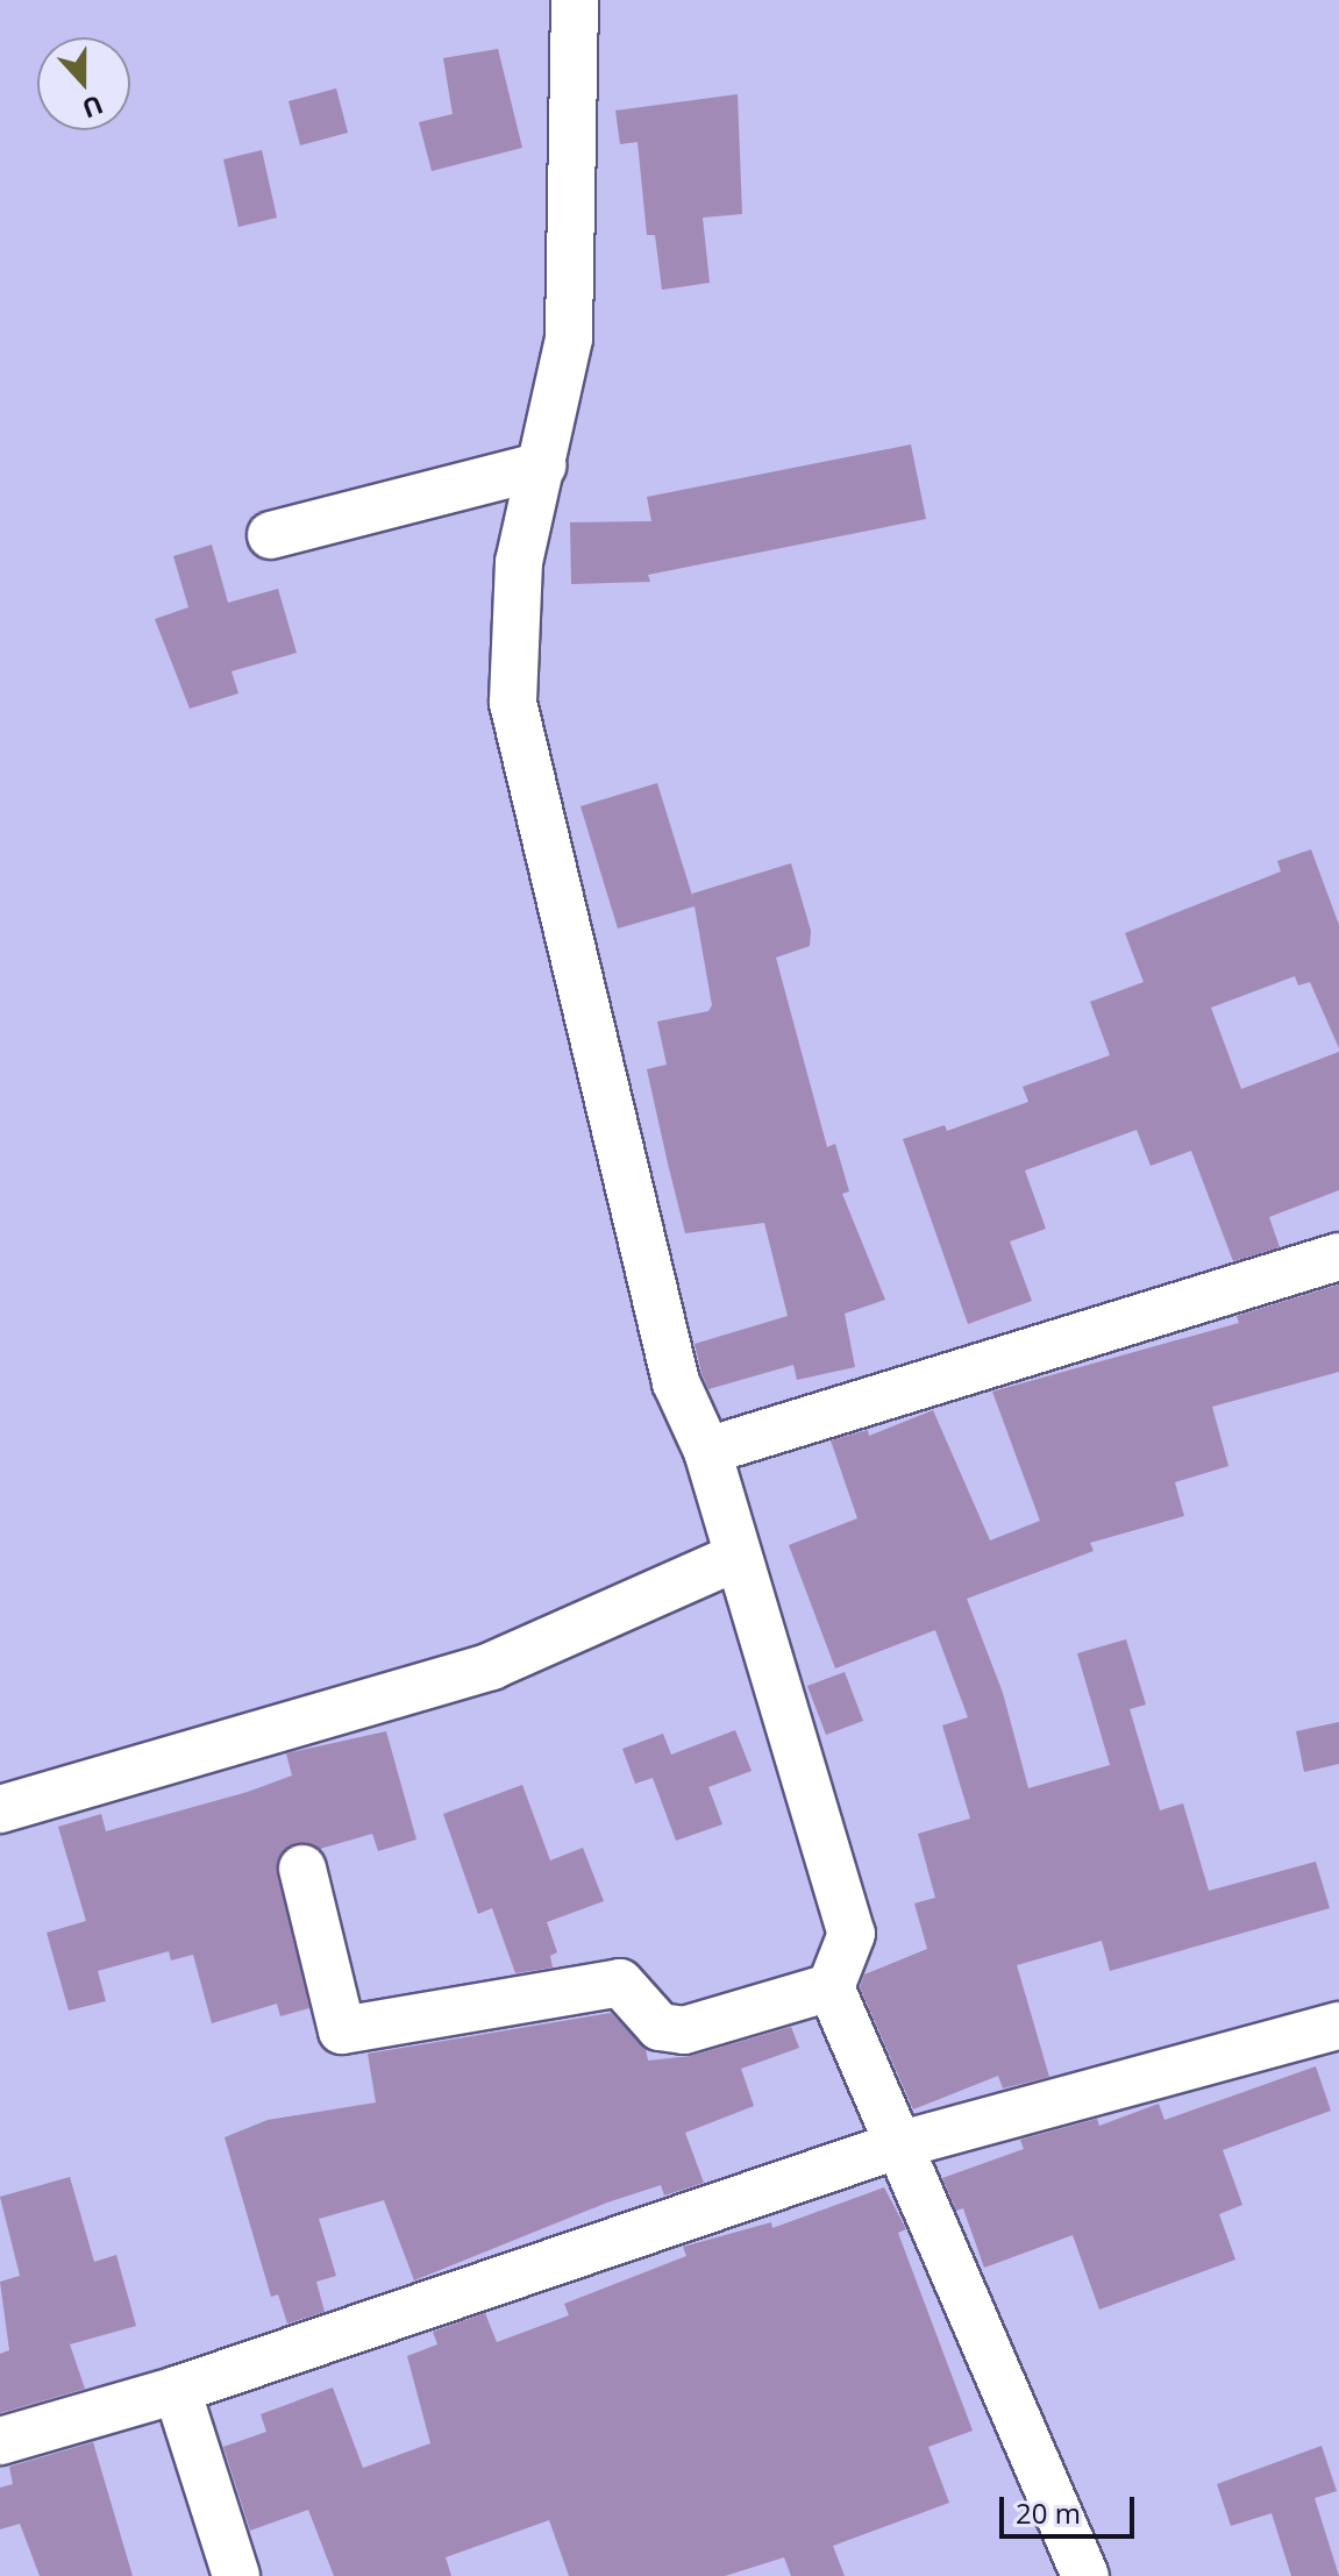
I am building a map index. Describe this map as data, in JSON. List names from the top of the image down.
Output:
{
  "scale_bar": "20 m",
  "north": "bottom"
}
